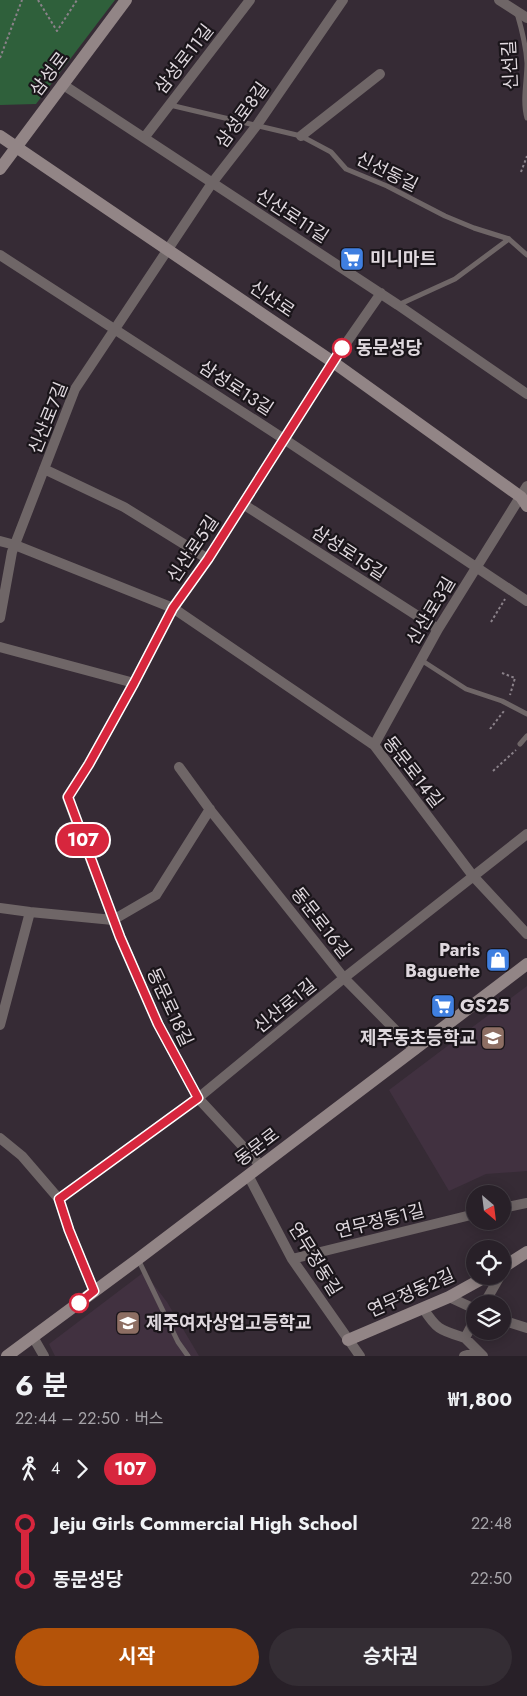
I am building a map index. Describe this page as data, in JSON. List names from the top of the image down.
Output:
{
  "streets": {
    "main road": [
      "삼성로",
      "신산로",
      "동문로",
      "연무정동2길"
    ],
    "street": [
      "삼성로11길",
      "삼성로8길",
      "신산로11길",
      "삼성로13길",
      "신산로7길",
      "신산로5길",
      "삼성로15길",
      "신산로3길",
      "동문로14길",
      "동문로16길",
      "신산로1길",
      "동문로18길",
      "연무정동1길",
      "연무정동길"
    ],
    "lane": ["신선길", "신선동길"]
  },
  "crossings": [
    ["삼성로11길", "신선동길"],
    ["삼성로11길", "신산로11길"],
    ["삼성로", "신산로11길"],
    ["삼성로", "신산로"],
    ["삼성로8길", "신선동길"],
    ["삼성로8길", "신산로11길"],
    ["삼성로8길", "신산로"],
    ["삼성로8길", "신산로7길"],
    ["신산로11길", "신산로5길"],
    ["신산로", "신산로7길"],
    ["신산로", "신산로5길"],
    ["신산로", "신산로3길"],
    ["삼성로13길", "신산로7길"],
    ["삼성로13길", "신산로5길"],
    ["삼성로13길", "신산로3길"],
    ["신산로7길", "동문로14길"],
    ["신산로5길", "삼성로15길"],
    ["신산로5길", "동문로14길"],
    ["신산로5길", "동문로18길"],
    ["삼성로15길", "신산로3길"],
    ["신산로3길", "동문로14길"],
    ["동문로14길", "신산로1길"],
    ["동문로16길", "신산로1길"],
    ["동문로16길", "동문로"],
    ["신산로1길", "동문로18길"],
    ["동문로18길", "동문로"],
    ["동문로", "연무정동길"],
    ["연무정동1길", "연무정동길"],
    ["연무정동길", "연무정동2길"]
  ],
  "places": {
    "supermarket": ["미니마트", "GS25"],
    "other": ["동문성당"],
    "shop": ["Paris Baguette"],
    "school or university": ["제주동초등학교", "제주여자상업고등학교"]
  },
  "lines": ["bus line 107"],
  "north": "bottom right",
  "page": {
    "on_map": "107",
    "heading": ["6 분", "22:44 – 22:50 · 버스", "₩1,800"],
    "legs": ["4", "107"],
    "list": [
      {
        "name": "Jeju Girls Commercial High School",
        "value": "22:48"
      },
      {
        "name": "동문성당",
        "value": "22:50"
      }
    ],
    "buttons": ["시작", "승차권"]
  }
}
